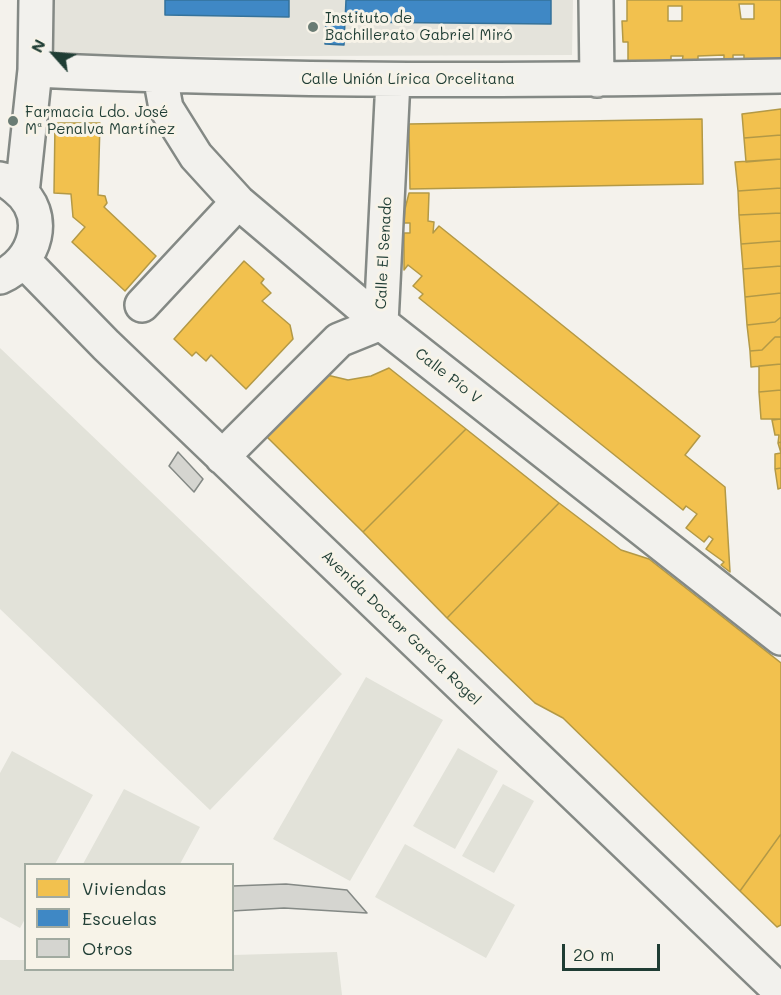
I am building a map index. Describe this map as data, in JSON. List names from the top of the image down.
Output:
{
  "streets": {
    "street": [
      "Calle Unión Lírica Orcelitana",
      "Calle El Senado",
      "Calle Pío V",
      "Avenida Doctor García Rogel"
    ]
  },
  "crossings": [
    ["Calle Unión Lírica Orcelitana", "Calle El Senado"],
    ["Calle Unión Lírica Orcelitana", "Calle Pío V"],
    ["Calle El Senado", "Calle Pío V"],
    ["Calle El Senado", "Avenida Doctor García Rogel"]
  ],
  "places": ["Instituto de Bachillerato Gabriel Miró", "Farmacia Ldo. José Mª Penalva Martínez"],
  "legend": ["Viviendas", "Escuelas", "Otros"],
  "scale_bar": "20 m",
  "north": "top left"
}
